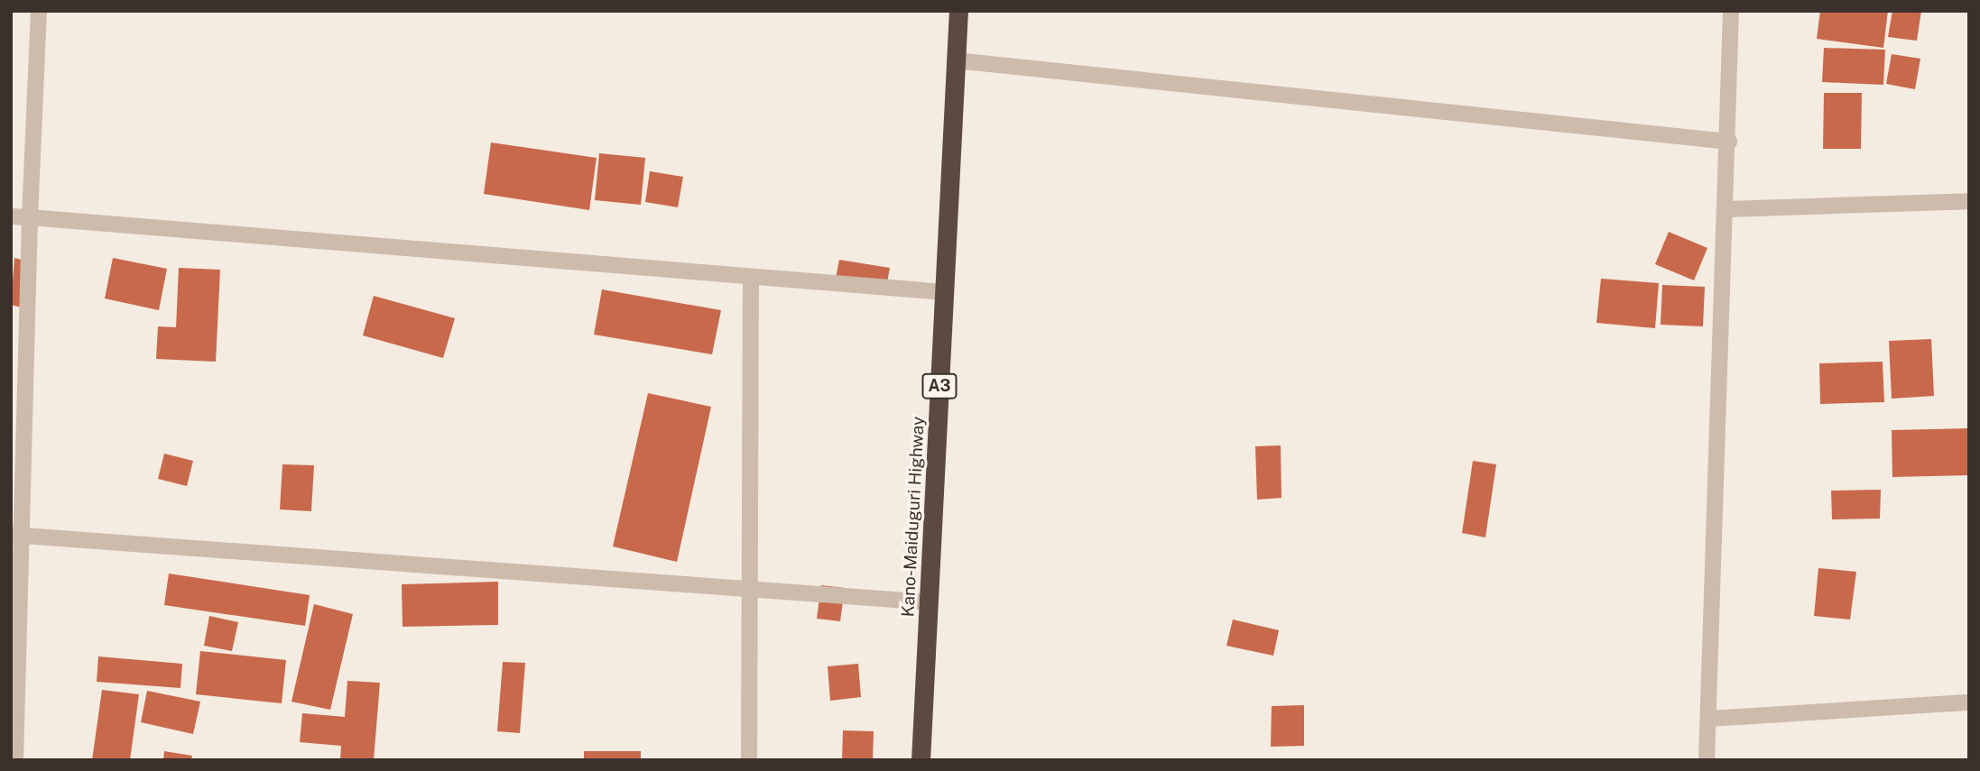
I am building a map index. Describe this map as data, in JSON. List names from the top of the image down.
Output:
{
  "streets": {
    "highway": ["A3", "Kano-Maiduguri Highway"]
  }
}
